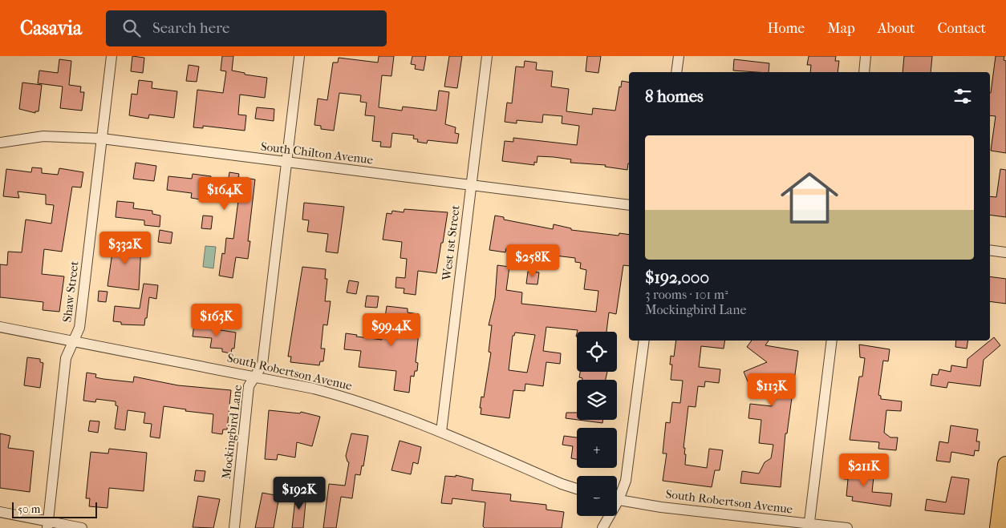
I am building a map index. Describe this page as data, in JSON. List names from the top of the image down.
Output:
{
  "streets": {
    "street": [
      "South Chilton Avenue",
      "West 1st Street",
      "Shaw Street",
      "South Robertson Avenue",
      "Mockingbird Lane"
    ]
  },
  "crossings": [
    ["South Chilton Avenue", "West 1st Street"],
    ["South Chilton Avenue", "Shaw Street"],
    ["South Chilton Avenue", "Mockingbird Lane"],
    ["West 1st Street", "South Robertson Avenue"],
    ["Shaw Street", "South Robertson Avenue"],
    ["South Robertson Avenue", "Mockingbird Lane"]
  ],
  "scale_bar": "50 m",
  "page": {
    "header": "Casavia",
    "search": "Search here",
    "nav": [
      "Home",
      "Map",
      "About",
      "Contact"
    ],
    "heading": "8 homes",
    "list": [
      {
        "name": "$192,000",
        "note": "3 rooms · 101 m² · Mockingbird Lane"
      }
    ],
    "price": [
      "$164K",
      "$332K",
      "$258K",
      "$163K",
      "$99.4K",
      "$113K",
      "$211K",
      "$192K"
    ],
    "map_buttons": ["+", "−"],
    "scale": "50 m"
  }
}
